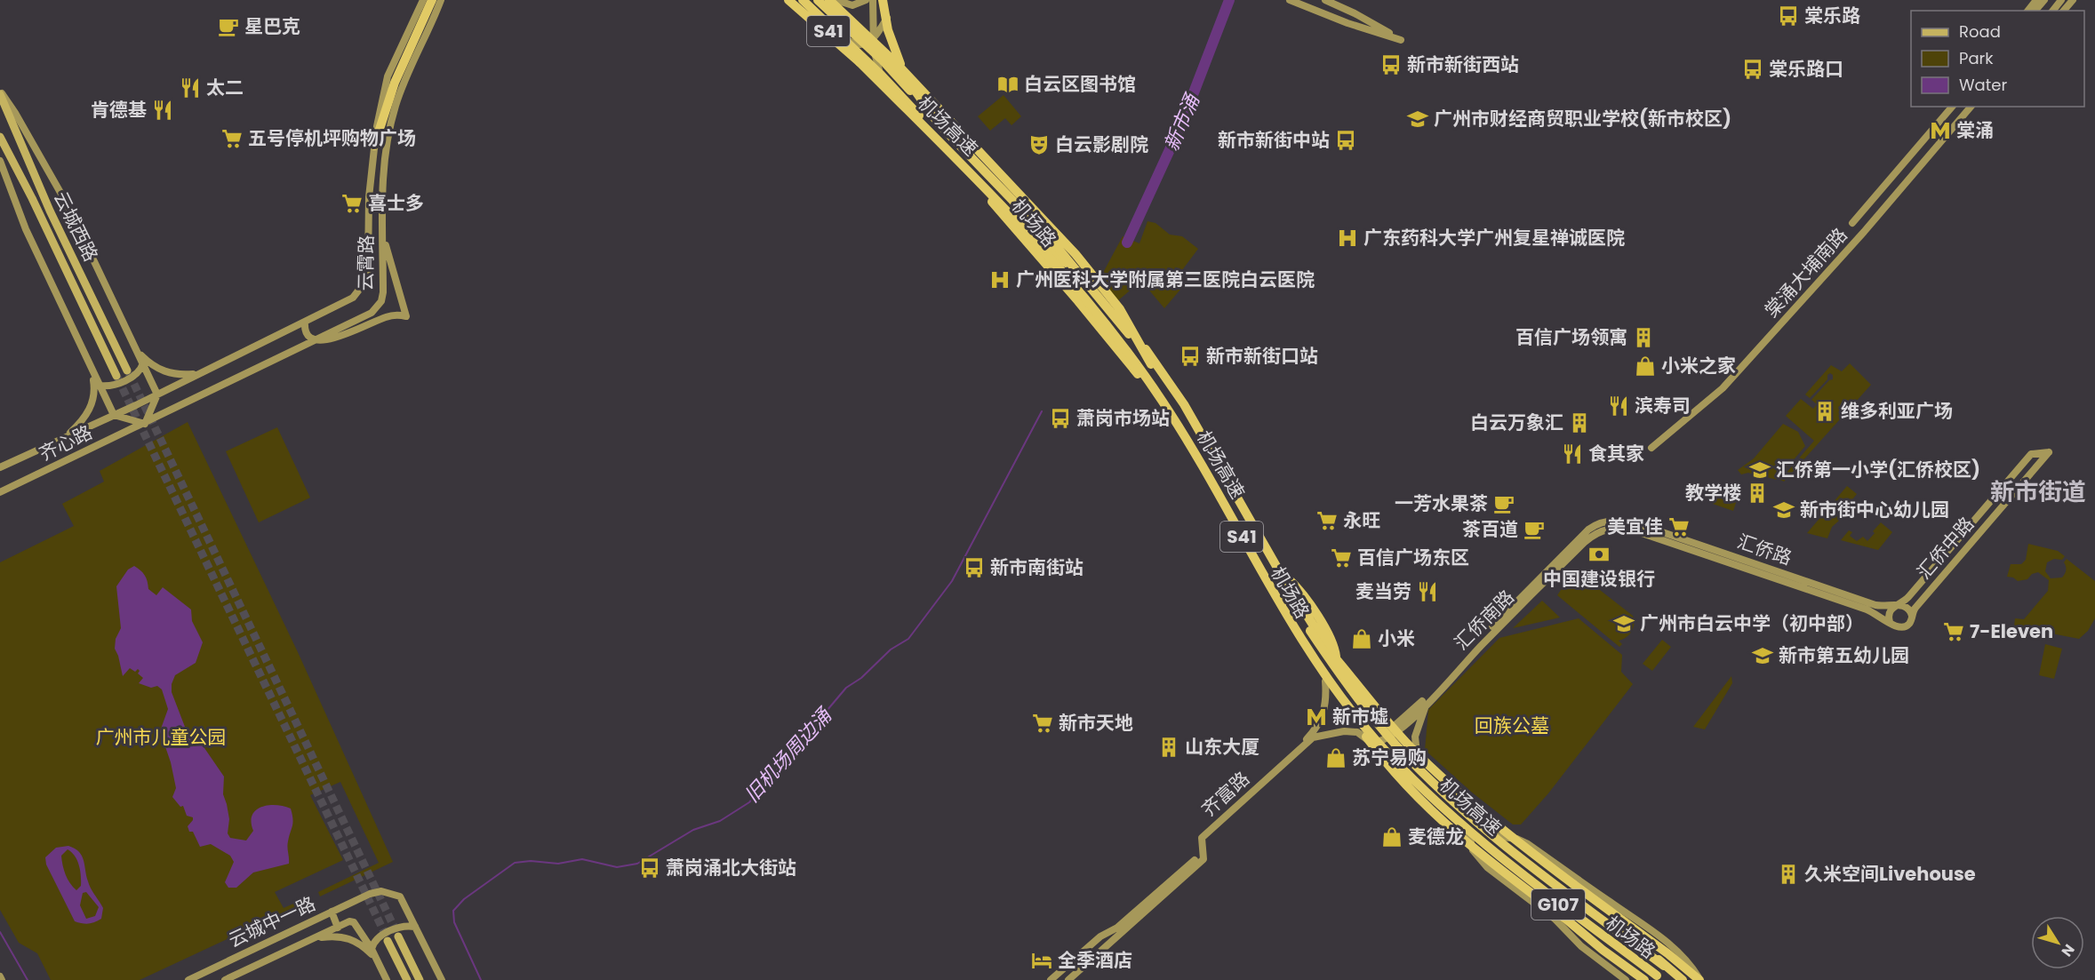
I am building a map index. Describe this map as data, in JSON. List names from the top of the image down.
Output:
{
  "streets": {
    "highway": [
      "S41",
      "机场高速",
      "机场路",
      "G107"
    ],
    "main road": [
      "云城西路",
      "云霄路",
      "棠涌大埔南路",
      "齐心路",
      "汇侨中路",
      "汇侨路",
      "汇侨南路",
      "齐富路",
      "云城中一路"
    ]
  },
  "crossings": [
    ["机场高速", "机场路"],
    ["机场路", "汇侨南路"],
    ["机场路", "齐富路"],
    ["云霄路", "齐心路"],
    ["汇侨中路", "汇侨路"],
    ["汇侨路", "汇侨南路"]
  ],
  "districts": ["新市街道"],
  "water": ["新市涌", "旧机场周边涌"],
  "parks": ["回族公墓", "广州市儿童公园"],
  "places": {
    "bus stop": [
      "棠乐路",
      "新市新街西站",
      "棠乐路口",
      "新市新街中站",
      "新市新街口站",
      "萧岗市场站",
      "新市南街站",
      "萧岗涌北大街站"
    ],
    "cafe": ["星巴克", "一芳水果茶", "茶百道"],
    "library": ["白云区图书馆"],
    "restaurant": [
      "太二",
      "肯德基",
      "滨寿司",
      "食其家",
      "麦当劳"
    ],
    "school or university": [
      "广州市财经商贸职业学校(新市校区)",
      "汇侨第一小学(汇侨校区)",
      "新市街中心幼儿园",
      "广州市白云中学（初中部）",
      "新市第五幼儿园"
    ],
    "metro station": ["棠涌", "新市墟"],
    "supermarket": [
      "五号停机坪购物广场",
      "喜士多",
      "永旺",
      "美宜佳",
      "百信广场东区",
      "7-Eleven",
      "新市天地"
    ],
    "theatre": ["白云影剧院"],
    "hospital": ["广东药科大学广州复星禅诚医院", "广州医科大学附属第三医院白云医院"],
    "building": [
      "百信广场领寓",
      "维多利亚广场",
      "白云万象汇",
      "教学楼",
      "山东大厦",
      "久米空间Livehouse"
    ],
    "shop": [
      "小米之家",
      "小米",
      "苏宁易购",
      "麦德龙"
    ],
    "bank": ["中国建设银行"],
    "hotel": ["全季酒店"]
  },
  "legend": ["Road", "Park", "Water"],
  "north": "bottom right"
}
